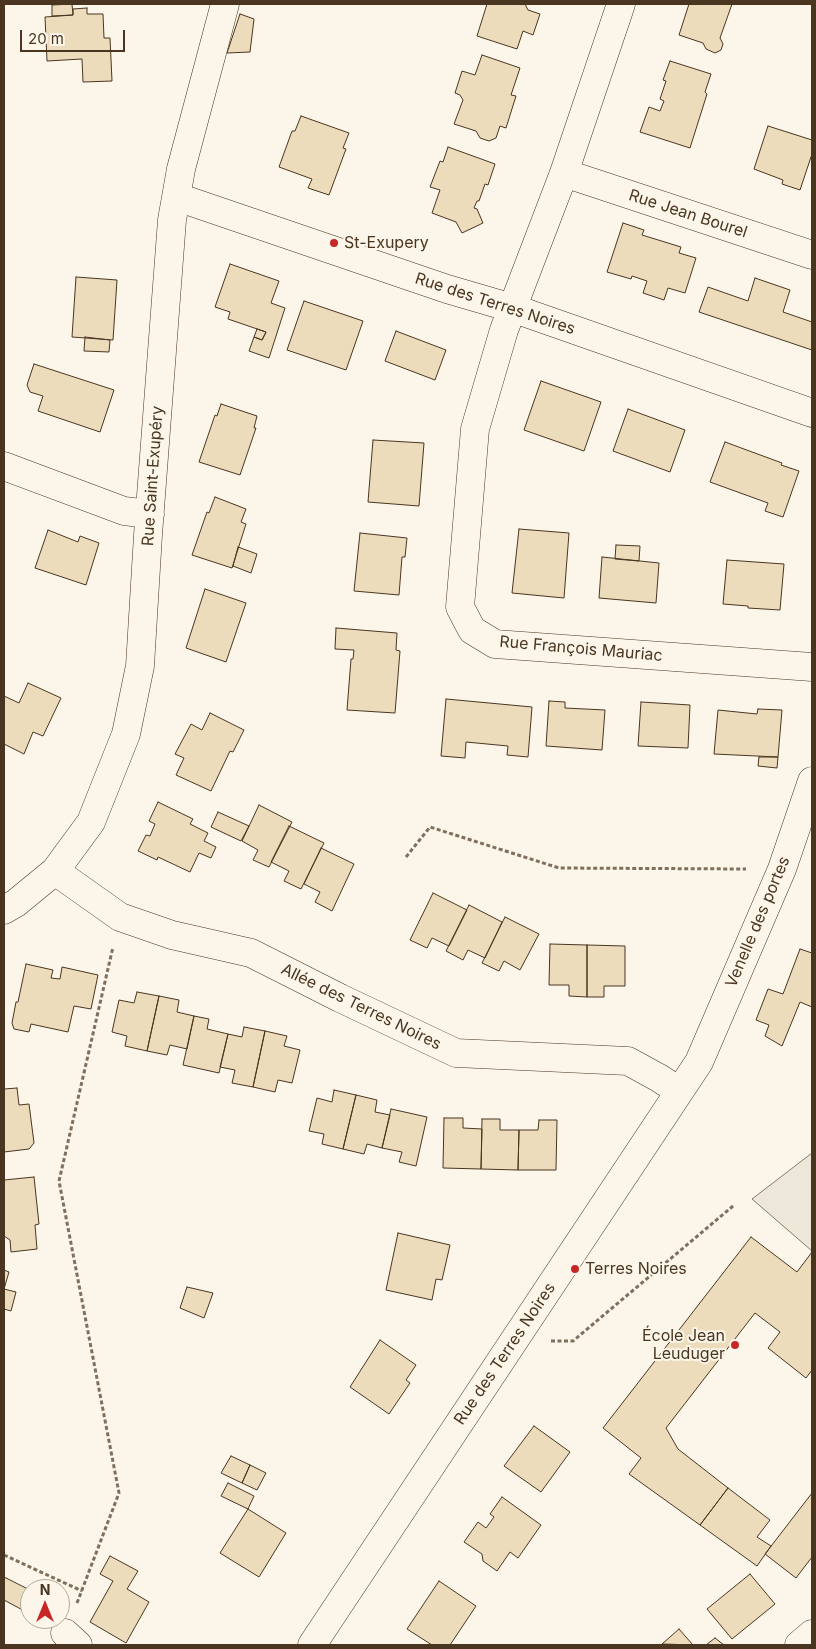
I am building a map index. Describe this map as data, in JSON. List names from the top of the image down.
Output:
{
  "streets": {
    "street": [
      "Rue Jean Bourel",
      "Rue des Terres Noires",
      "Rue Saint-Exupéry",
      "Rue François Mauriac",
      "Venelle des portes",
      "Allée des Terres Noires"
    ]
  },
  "crossings": [
    ["Rue des Terres Noires", "Rue Saint-Exupéry"],
    ["Rue des Terres Noires", "Rue François Mauriac"],
    ["Rue des Terres Noires", "Venelle des portes"],
    ["Rue des Terres Noires", "Allée des Terres Noires"],
    ["Rue Saint-Exupéry", "Allée des Terres Noires"]
  ],
  "places": ["St-Exupery", "Terres Noires", "École Jean Leuduger"],
  "scale_bar": "20 m",
  "north": "top"
}
